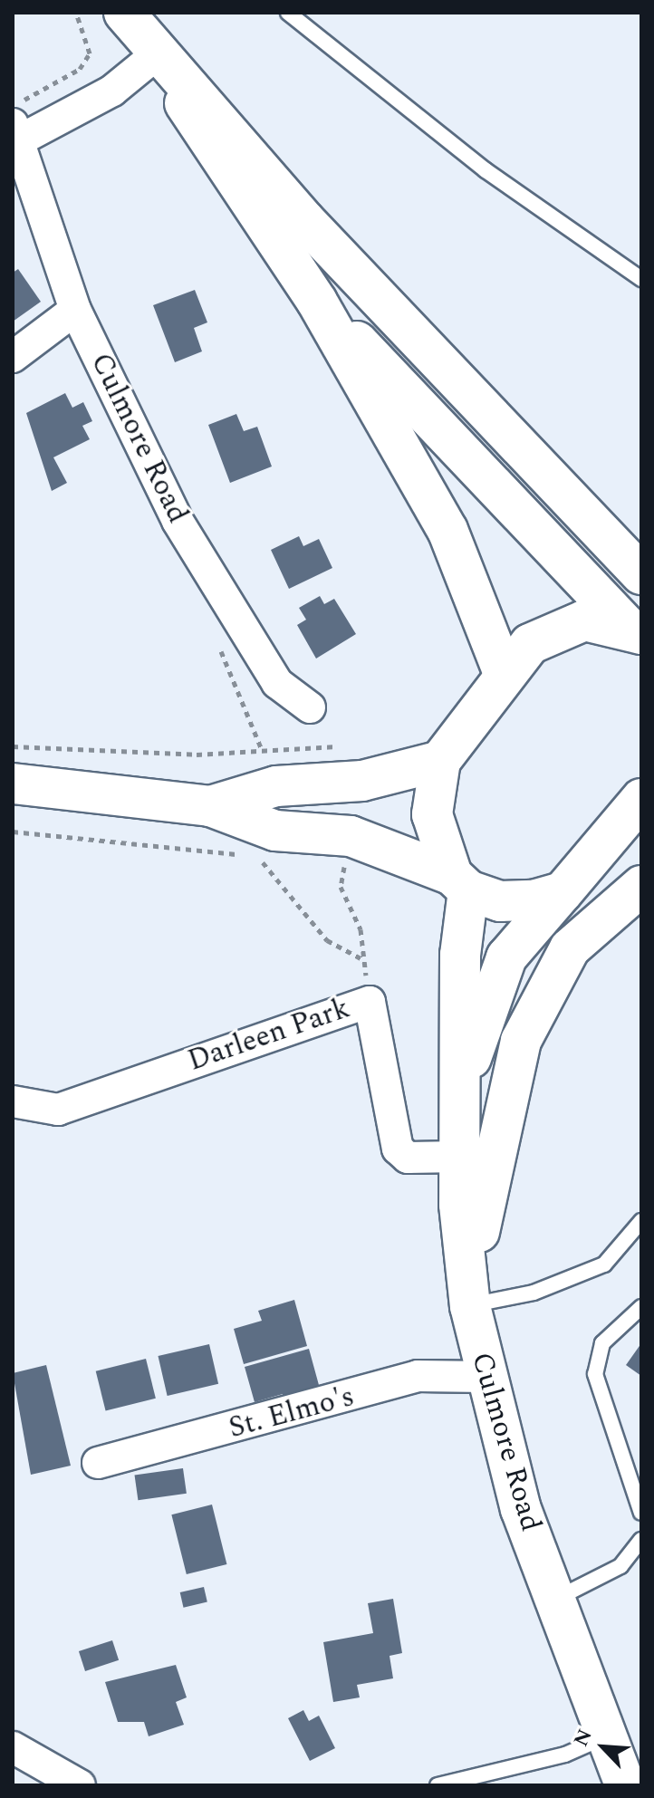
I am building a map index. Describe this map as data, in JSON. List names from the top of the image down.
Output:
{
  "streets": {
    "main road": ["Culmore Road"],
    "street": ["Darleen Park", "St. Elmo's"]
  },
  "crossings": [
    ["Culmore Road", "Darleen Park"],
    ["Culmore Road", "St. Elmo's"]
  ],
  "north": "top left"
}
